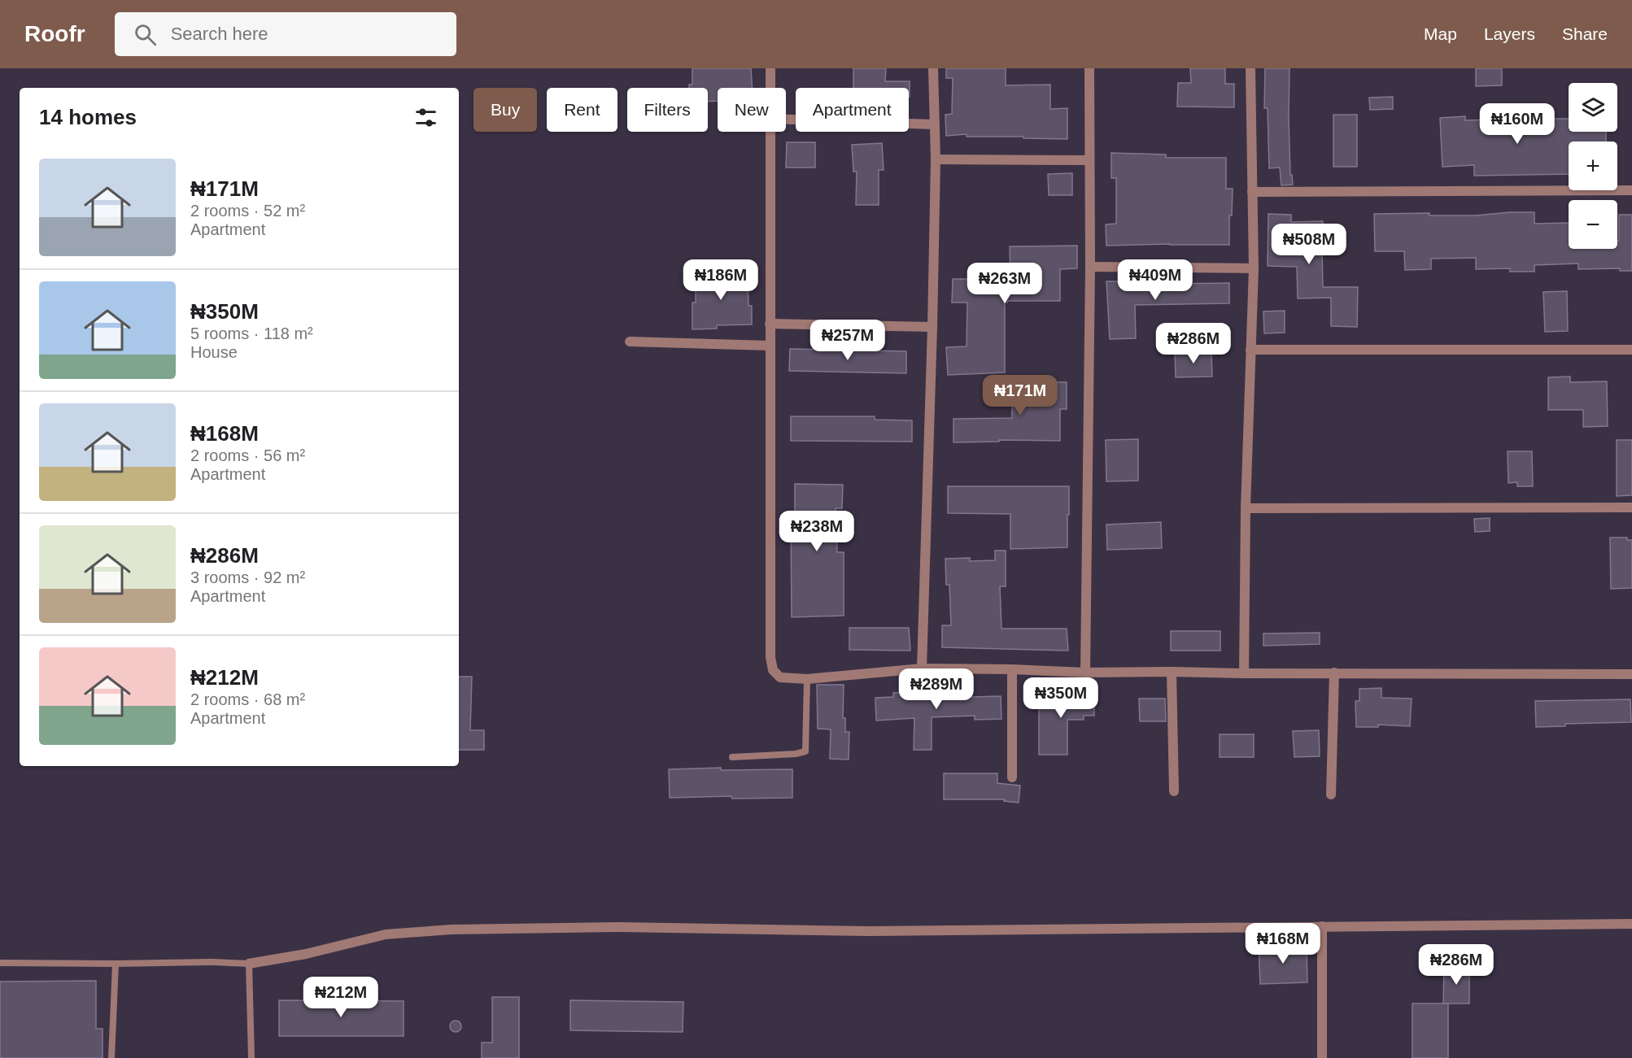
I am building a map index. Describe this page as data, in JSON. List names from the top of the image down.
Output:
{
  "page": {
    "header": "Roofr",
    "search": "Search here",
    "nav": ["Map", "Layers", "Share"],
    "map_buttons": ["+", "−"],
    "chip": [
      "Buy",
      "Rent",
      "Filters",
      "New",
      "Apartment"
    ],
    "heading": "14 homes",
    "price": [
      "₦160M",
      "₦508M",
      "₦186M",
      "₦409M",
      "₦263M",
      "₦257M",
      "₦286M",
      "₦171M",
      "₦238M",
      "₦289M",
      "₦350M",
      "₦168M",
      "₦286M",
      "₦212M"
    ],
    "list": [
      {
        "name": "₦171M",
        "note": "2 rooms · 52 m² · Apartment"
      },
      {
        "name": "₦350M",
        "note": "5 rooms · 118 m² · House"
      },
      {
        "name": "₦168M",
        "note": "2 rooms · 56 m² · Apartment"
      },
      {
        "name": "₦286M",
        "note": "3 rooms · 92 m² · Apartment"
      },
      {
        "name": "₦212M",
        "note": "2 rooms · 68 m² · Apartment"
      }
    ]
  }
}
